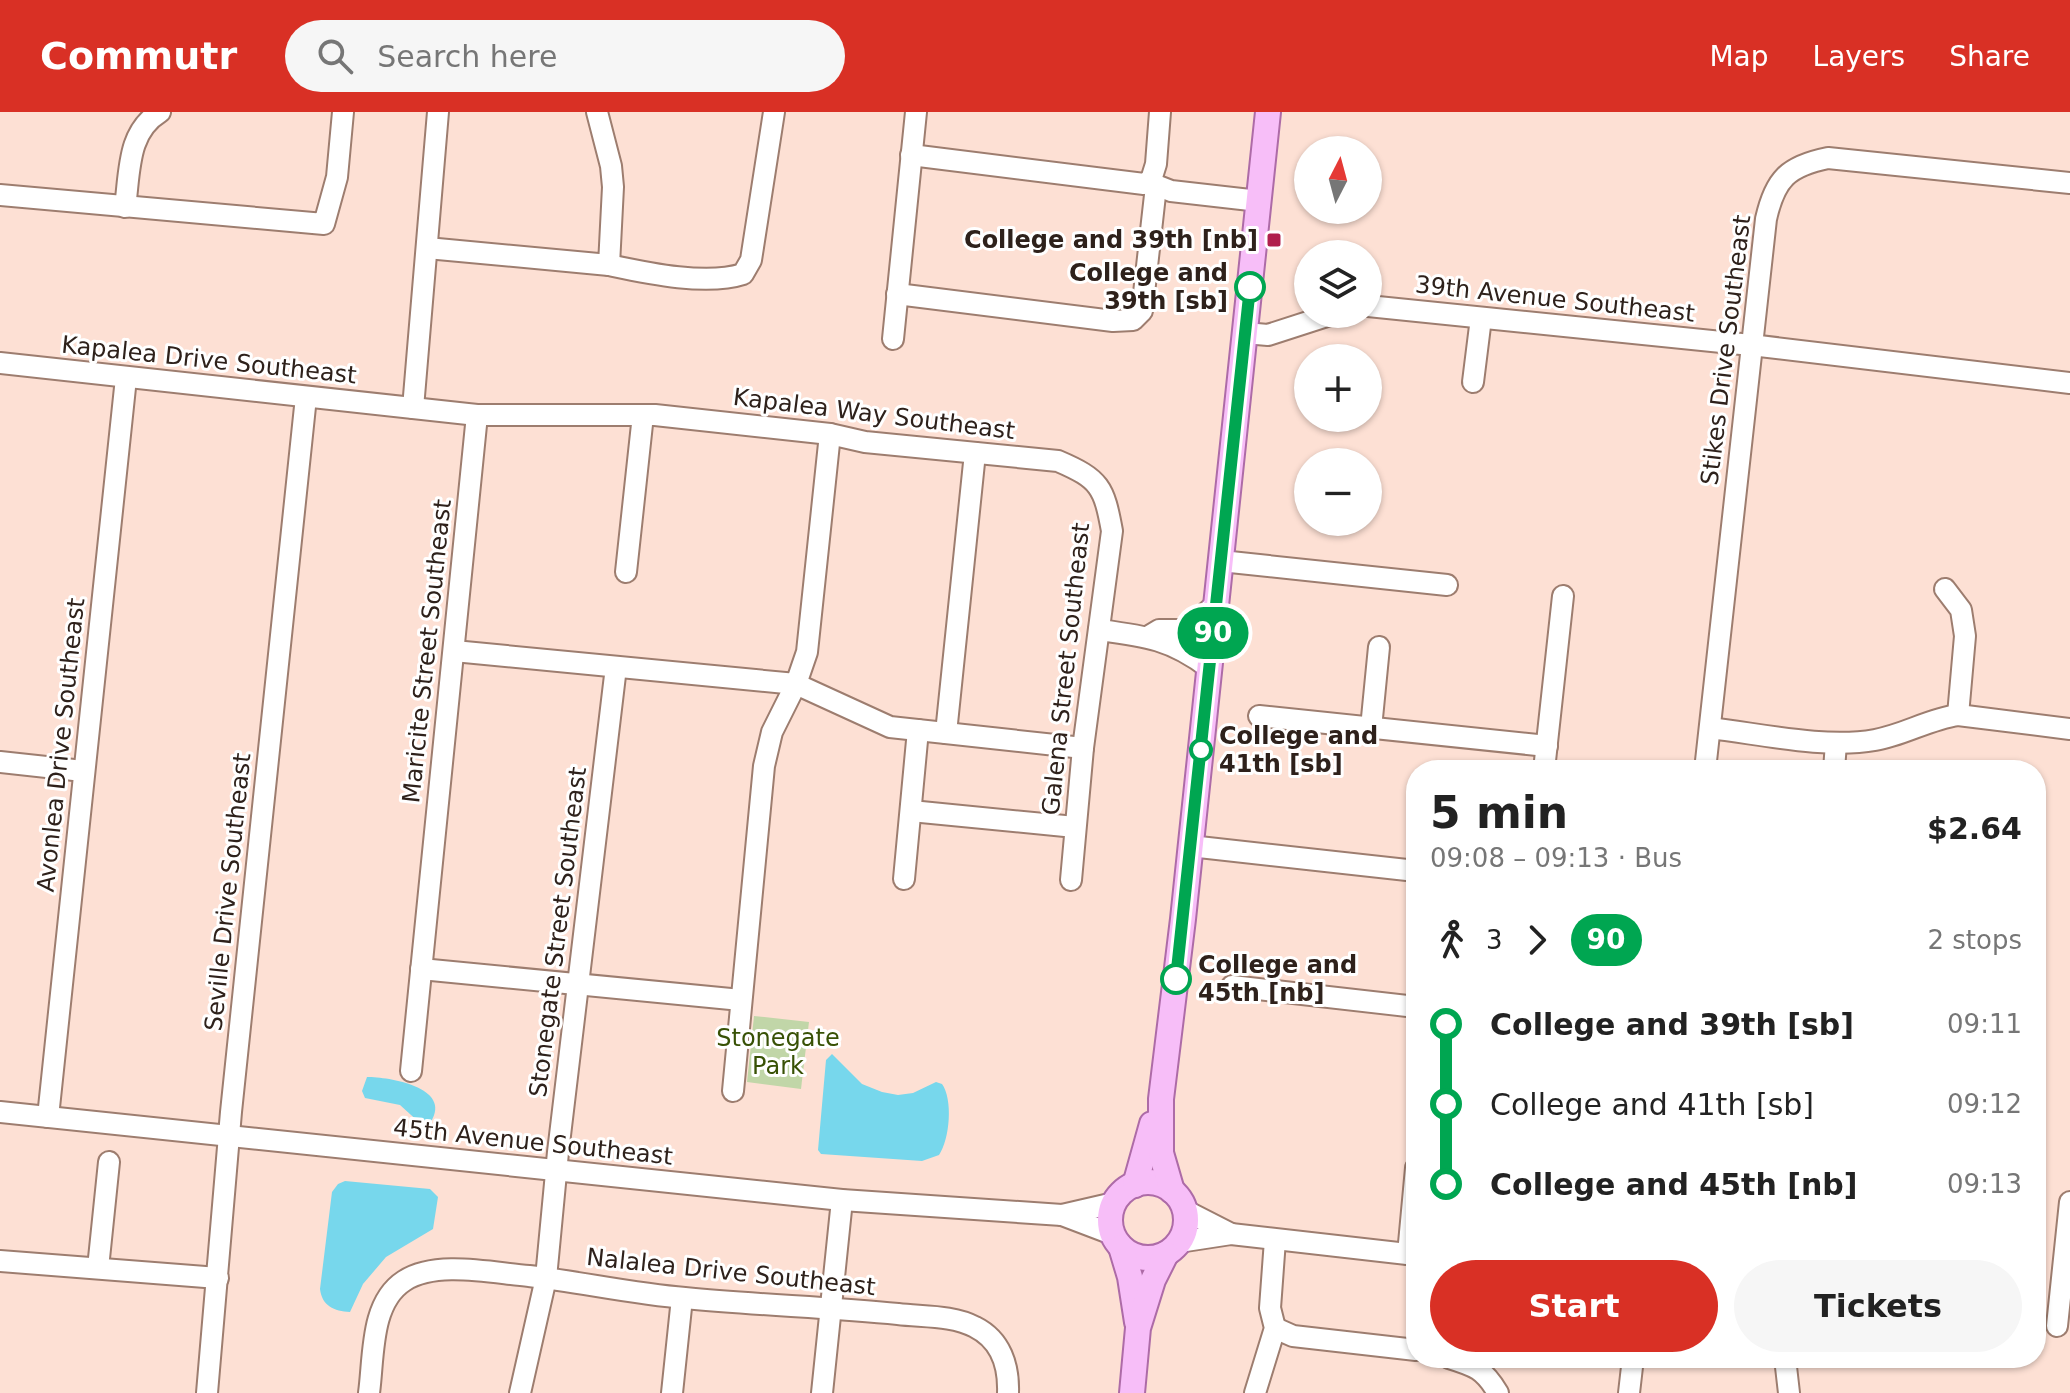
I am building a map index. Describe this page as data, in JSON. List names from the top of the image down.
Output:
{
  "streets": {
    "street": [
      "39th Avenue Southeast",
      "Stikes Drive Southeast",
      "Kapalea Drive Southeast",
      "Kapalea Way Southeast",
      "Maricite Street Southeast",
      "Galena Street Southeast",
      "Avonlea Drive Southeast",
      "Seville Drive Southeast",
      "Stonegate Street Southeast",
      "45th Avenue Southeast",
      "Nalalea Drive Southeast"
    ]
  },
  "crossings": [
    ["39th Avenue Southeast", "Stikes Drive Southeast"],
    ["Kapalea Drive Southeast", "Maricite Street Southeast"],
    ["Kapalea Drive Southeast", "Avonlea Drive Southeast"],
    ["Kapalea Drive Southeast", "Seville Drive Southeast"],
    ["Kapalea Way Southeast", "Galena Street Southeast"],
    ["Avonlea Drive Southeast", "45th Avenue Southeast"],
    ["Seville Drive Southeast", "45th Avenue Southeast"],
    ["Stonegate Street Southeast", "45th Avenue Southeast"],
    ["Stonegate Street Southeast", "Nalalea Drive Southeast"]
  ],
  "parks": ["Stonegate Park"],
  "places": {
    "transit": ["College and 39th [nb]"],
    "other": ["College and 39th [sb]", "College and 41th [sb]", "College and 45th [nb]"]
  },
  "lines": ["bus line 90"],
  "north": "top",
  "page": {
    "header": "Commutr",
    "search": "Search here",
    "nav": ["Map", "Layers", "Share"],
    "on_map": "90",
    "map_buttons": ["+", "−"],
    "heading": ["5 min", "09:08 – 09:13 · Bus", "$2.64"],
    "legs": ["3", "90", "2 stops"],
    "list": [
      {
        "name": "College and 39th [sb]",
        "value": "09:11"
      },
      {
        "name": "College and 41th [sb]",
        "value": "09:12"
      },
      {
        "name": "College and 45th [nb]",
        "value": "09:13"
      }
    ],
    "buttons": ["Start", "Tickets"]
  }
}
